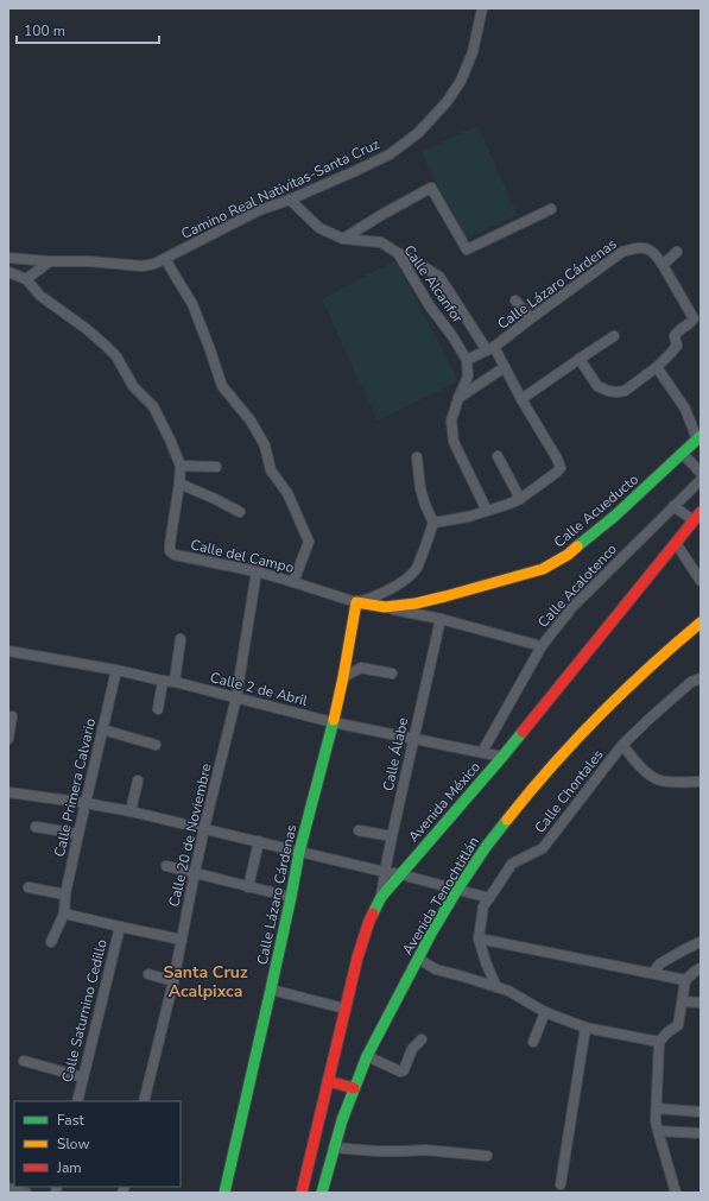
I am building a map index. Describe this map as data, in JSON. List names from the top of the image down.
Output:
{
  "streets": {
    "main road": [
      "Calle Lázaro Cárdenas",
      "Calle Acueducto",
      "Calle del Campo",
      "Avenida México",
      "Avenida Tenochtitlán"
    ],
    "street": [
      "Camino Real Nativitas-Santa Cruz",
      "Calle Alcanfor",
      "Calle Acalotenco",
      "Calle 2 de Abril",
      "Calle Álabe",
      "Calle Primera Calvario",
      "Calle Chontales",
      "Calle 20 de Noviembre",
      "Calle Saturnino Cedillo"
    ]
  },
  "crossings": [
    ["Camino Real Nativitas-Santa Cruz", "Calle Alcanfor"],
    ["Calle Lázaro Cárdenas", "Calle del Campo"],
    ["Calle Lázaro Cárdenas", "Calle 2 de Abril"],
    ["Calle Acueducto", "Calle del Campo"],
    ["Calle del Campo", "Calle Acalotenco"],
    ["Calle del Campo", "Calle Álabe"],
    ["Calle del Campo", "Calle 20 de Noviembre"],
    ["Calle Acalotenco", "Calle 2 de Abril"],
    ["Calle 2 de Abril", "Calle Álabe"],
    ["Calle 2 de Abril", "Calle Primera Calvario"],
    ["Calle 2 de Abril", "Avenida México"],
    ["Calle 2 de Abril", "Calle 20 de Noviembre"],
    ["Calle Álabe", "Avenida México"],
    ["Avenida México", "Avenida Tenochtitlán"]
  ],
  "districts": ["Santa Cruz Acalpixca"],
  "legend": ["Fast", "Slow", "Jam"],
  "scale_bar": "100 m"
}
